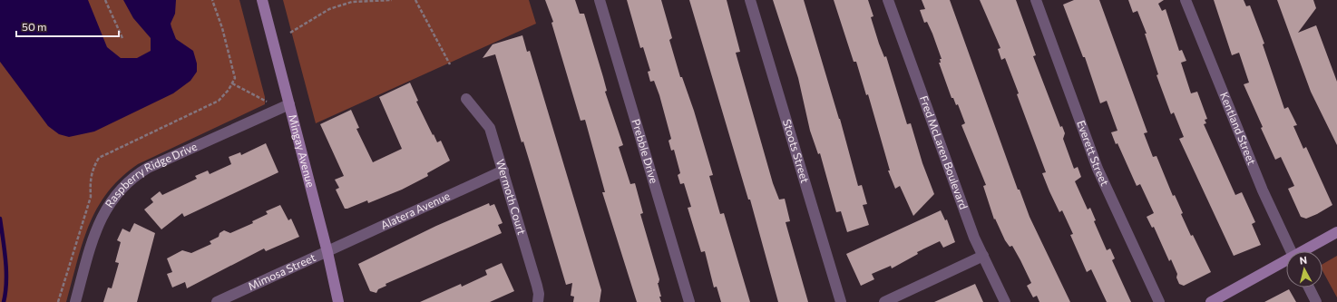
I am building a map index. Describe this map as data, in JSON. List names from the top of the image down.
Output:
{
  "streets": {
    "street": [
      "Kentland Street",
      "Mingay Avenue",
      "Prebble Drive",
      "Stoots Street",
      "Fred McLaren Boulevard",
      "Everett Street",
      "Raspberry Ridge Drive",
      "Wermoth Court",
      "Alatera Avenue",
      "Mimosa Street"
    ]
  },
  "crossings": [
    ["Mingay Avenue", "Raspberry Ridge Drive"],
    ["Mingay Avenue", "Alatera Avenue"],
    ["Mingay Avenue", "Mimosa Street"],
    ["Wermoth Court", "Alatera Avenue"],
    ["Alatera Avenue", "Mimosa Street"]
  ],
  "scale_bar": "50 m",
  "north": "top"
}
